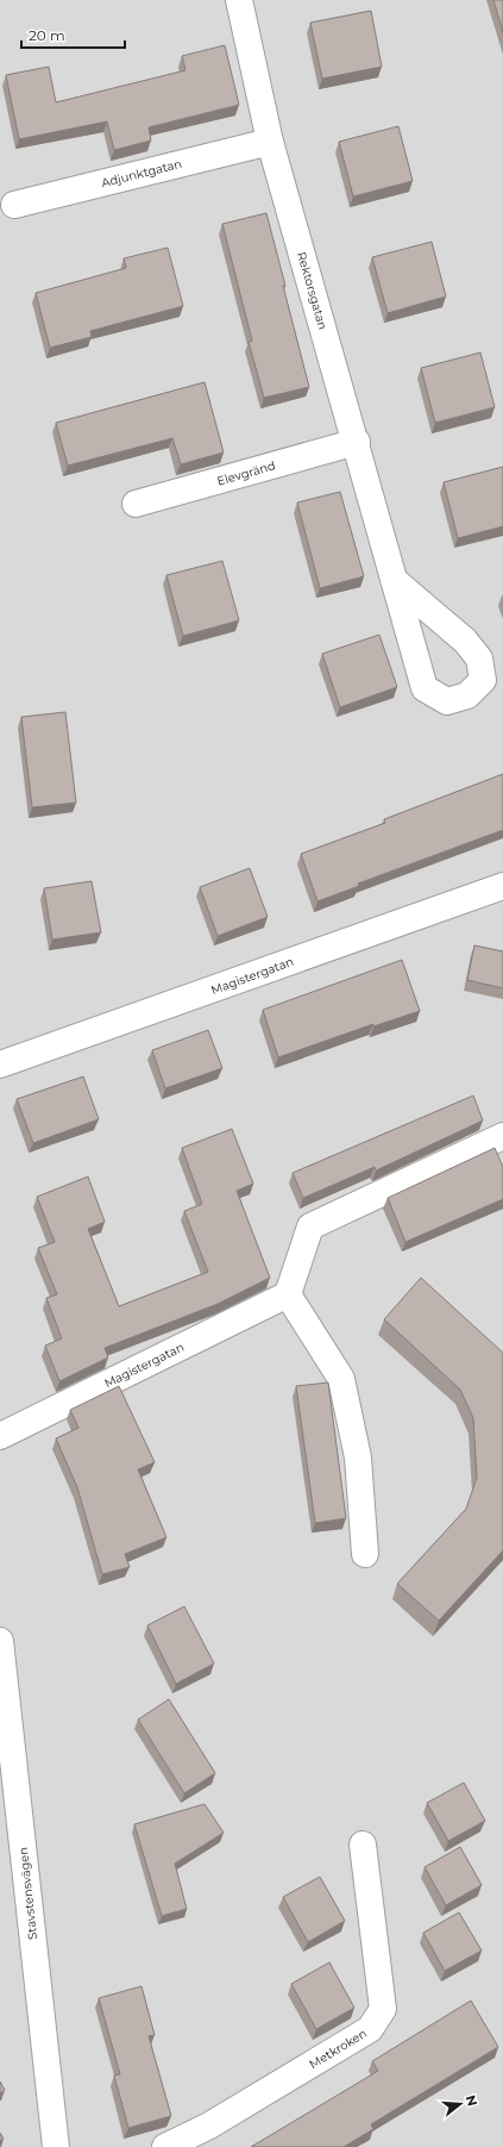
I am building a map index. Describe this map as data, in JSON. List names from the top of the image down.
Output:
{
  "streets": {
    "street": [
      "Adjunktgatan",
      "Rektorsgatan",
      "Elevgränd",
      "Magistergatan",
      "Stavstensvägen",
      "Metkroken"
    ]
  },
  "crossings": [
    ["Adjunktgatan", "Rektorsgatan"],
    ["Rektorsgatan", "Elevgränd"]
  ],
  "scale_bar": "20 m",
  "north": "right"
}
